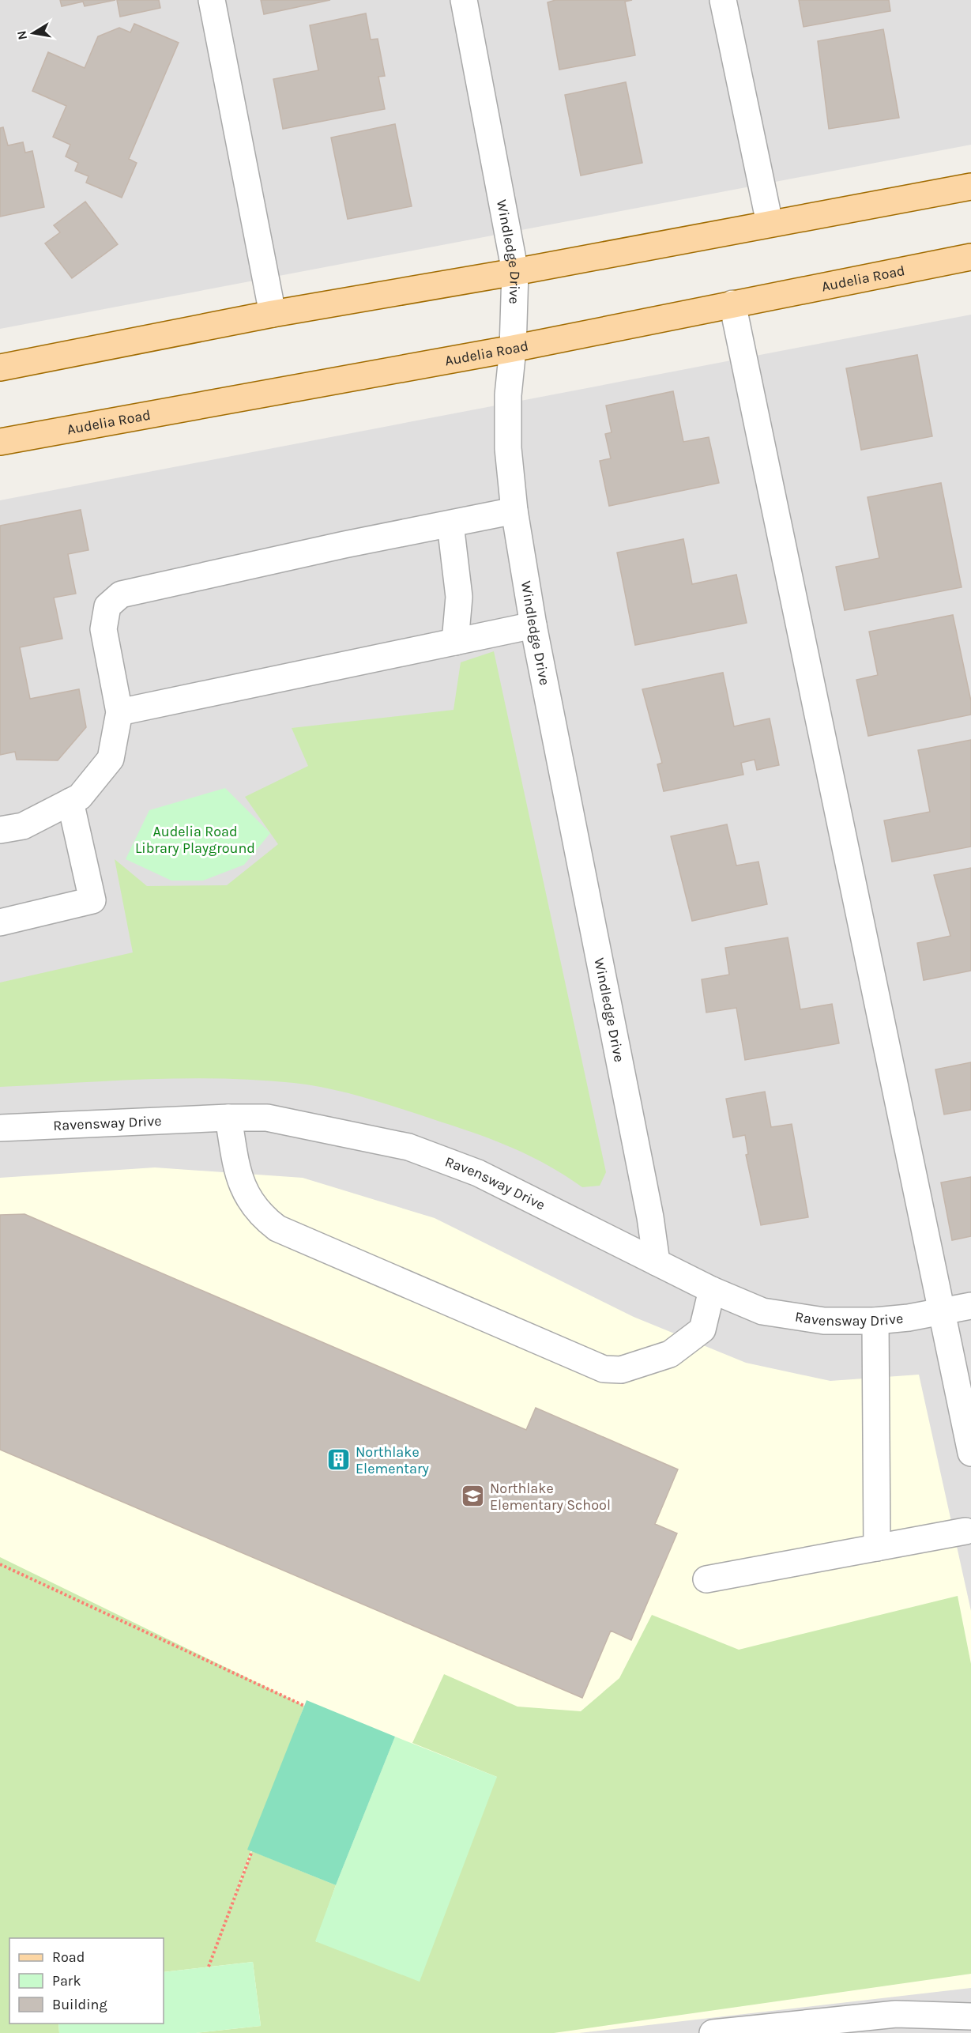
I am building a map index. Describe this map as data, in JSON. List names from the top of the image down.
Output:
{
  "streets": {
    "main road": ["Audelia Road"],
    "street": ["Windledge Drive", "Ravensway Drive"]
  },
  "crossings": [
    ["Windledge Drive", "Audelia Road"],
    ["Windledge Drive", "Ravensway Drive"]
  ],
  "parks": ["Audelia Road Library Playground"],
  "places": {
    "building": ["Northlake Elementary"],
    "school or university": ["Northlake Elementary School"]
  },
  "legend": ["Road", "Park", "Building"],
  "north": "left"
}
